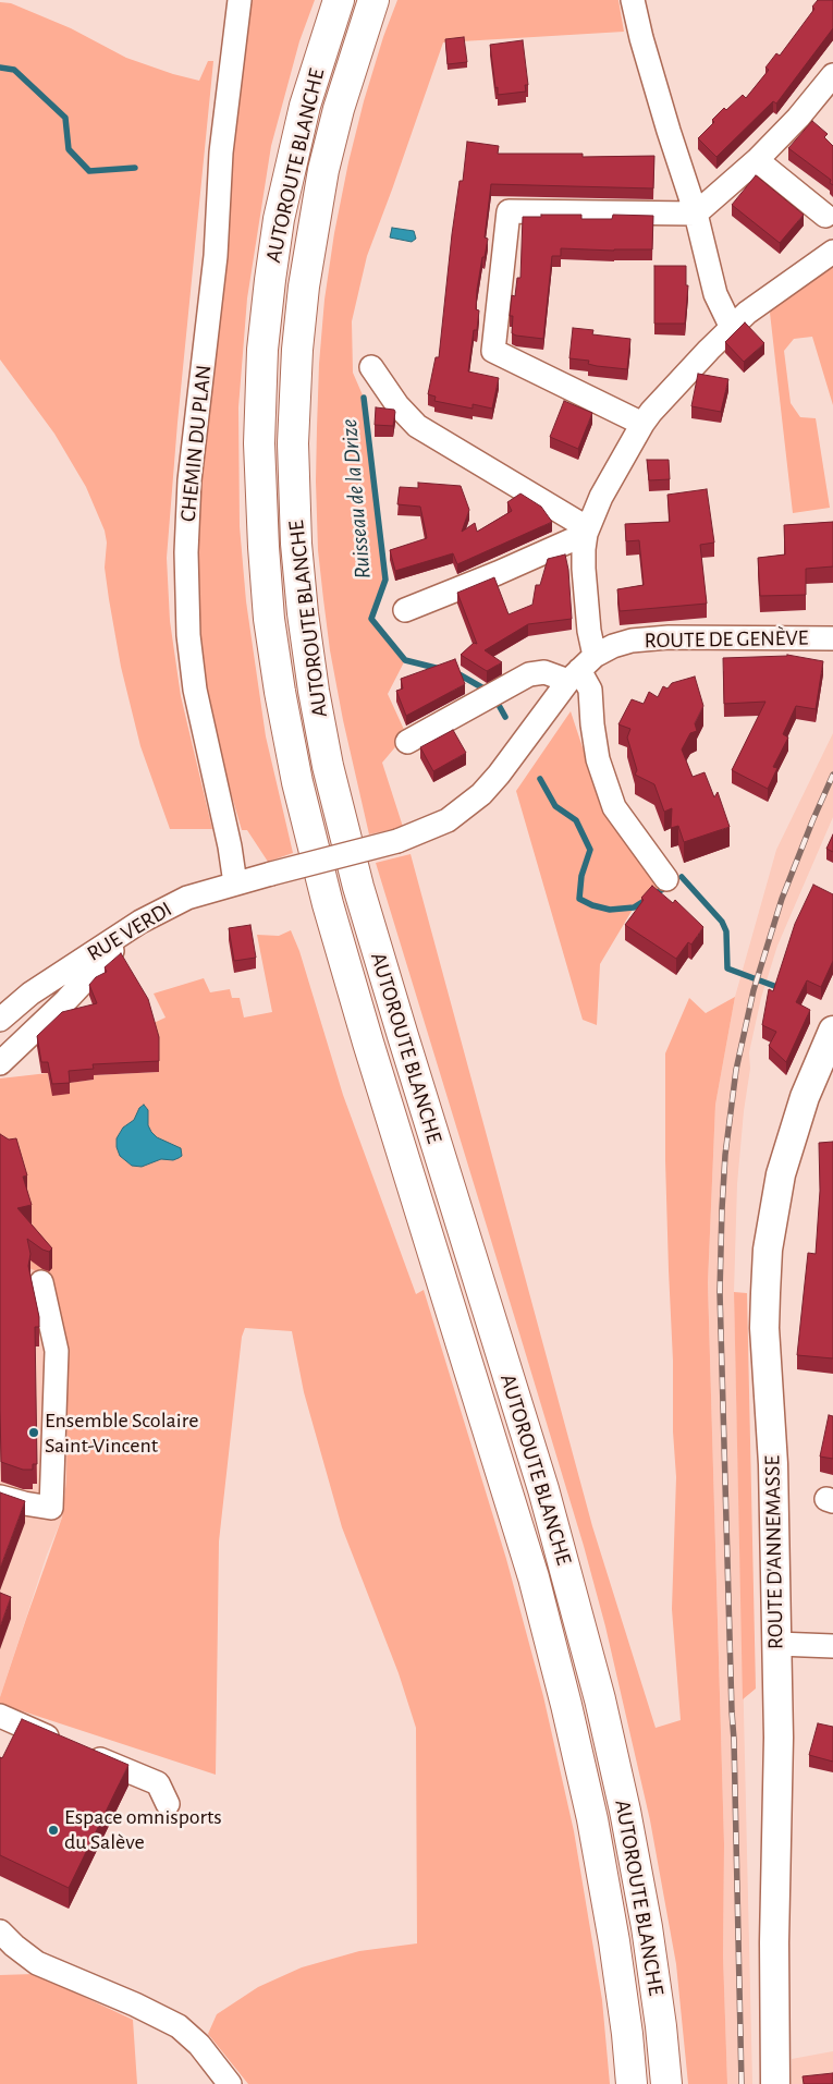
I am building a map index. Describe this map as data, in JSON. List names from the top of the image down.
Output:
{
  "streets": {
    "highway": ["AUTOROUTE BLANCHE"],
    "main road": ["ROUTE D'ANNEMASSE"],
    "street": ["CHEMIN DU PLAN", "ROUTE DE GENÈVE", "RUE VERDI"]
  },
  "crossings": [
    ["CHEMIN DU PLAN", "RUE VERDI"],
    ["ROUTE DE GENÈVE", "RUE VERDI"]
  ],
  "water": ["Ruisseau de la Drize"],
  "places": ["Ensemble Scolaire Saint-Vincent", "Espace omnisports du Salève"]
}
